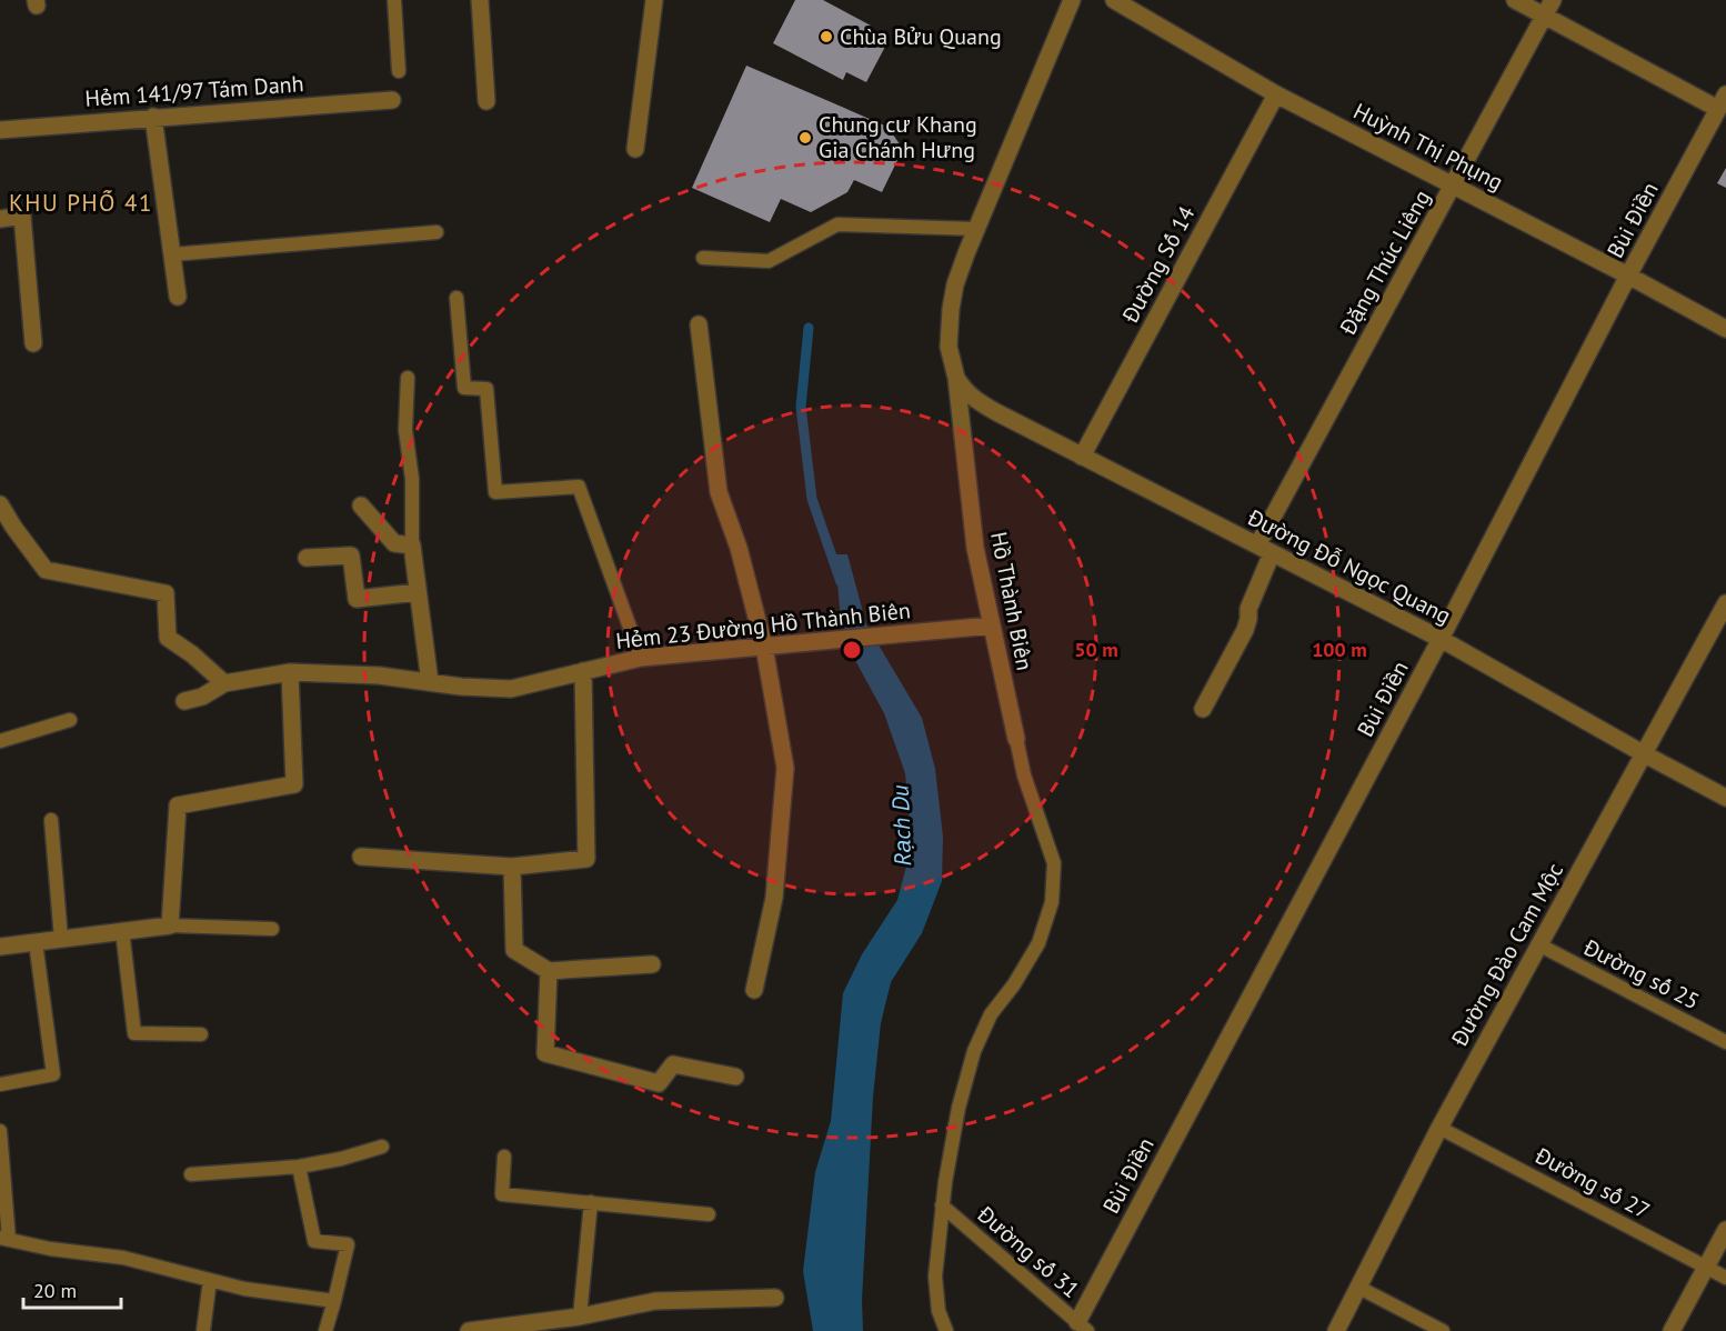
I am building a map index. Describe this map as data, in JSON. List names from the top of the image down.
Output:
{
  "streets": {
    "street": [
      "Hẻm 141/97 Tám Danh",
      "Huỳnh Thị Phụng",
      "Bùi Điền",
      "Đặng Thúc Liêng",
      "Đường Số 14",
      "Đường Đỗ Ngọc Quang",
      "Hồ Thành Biên",
      "Hẻm 23 Đường Hồ Thành Biên",
      "Đường Đào Cam Mộc"
    ],
    "lane": ["Đường số 25", "Đường số 27", "Đường số 31"]
  },
  "crossings": [
    ["Huỳnh Thị Phụng", "Bùi Điền"],
    ["Huỳnh Thị Phụng", "Đặng Thúc Liêng"],
    ["Huỳnh Thị Phụng", "Đường Số 14"],
    ["Bùi Điền", "Đường Đỗ Ngọc Quang"],
    ["Bùi Điền", "Đường số 31"],
    ["Đặng Thúc Liêng", "Đường Đỗ Ngọc Quang"],
    ["Đường Số 14", "Đường Đỗ Ngọc Quang"],
    ["Đường Đỗ Ngọc Quang", "Hồ Thành Biên"],
    ["Đường Đỗ Ngọc Quang", "Đường Đào Cam Mộc"],
    ["Hồ Thành Biên", "Hẻm 23 Đường Hồ Thành Biên"],
    ["Hồ Thành Biên", "Đường số 31"],
    ["Đường Đào Cam Mộc", "Đường số 25"],
    ["Đường Đào Cam Mộc", "Đường số 27"]
  ],
  "districts": ["KHU PHỐ 41"],
  "water": ["Rạch Du"],
  "places": ["Chùa Bửu Quang", "Chung cư Khang Gia Chánh Hưng"],
  "scale_bar": "20 m",
  "rings": ["50 m", "100 m"]
}
